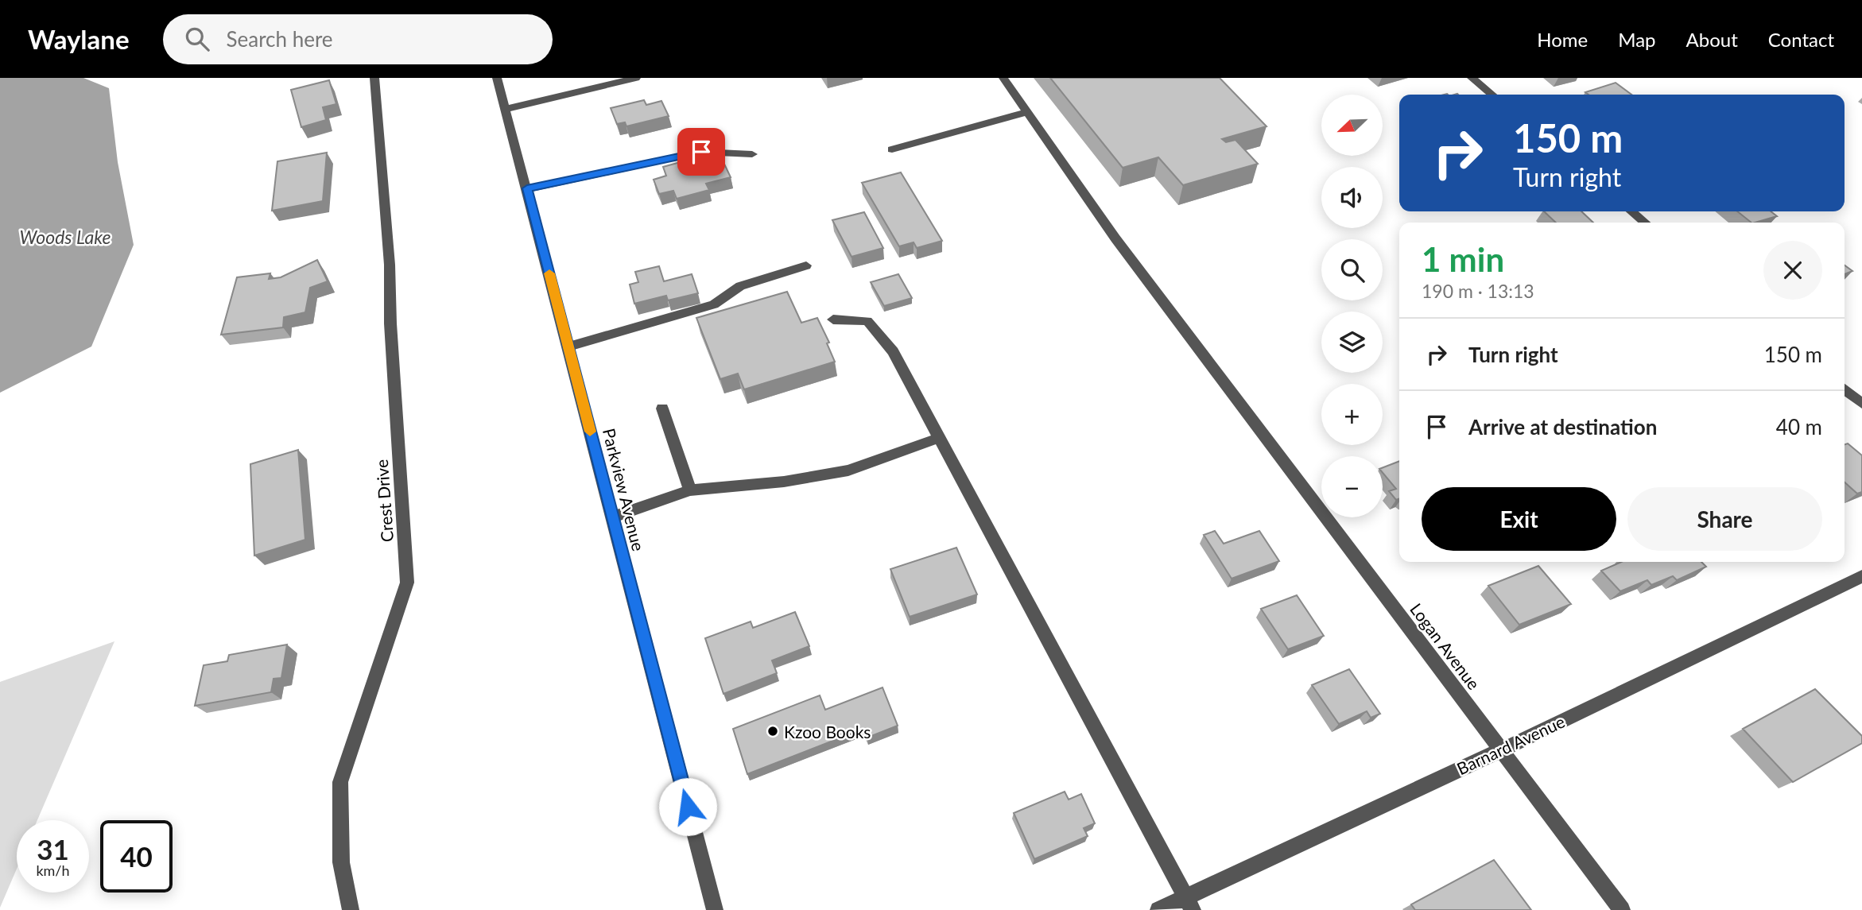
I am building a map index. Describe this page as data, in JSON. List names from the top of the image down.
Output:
{
  "streets": {
    "street": [
      "Parkview Avenue",
      "Crest Drive",
      "Logan Avenue",
      "Barnard Avenue"
    ]
  },
  "crossings": [
    ["Logan Avenue", "Barnard Avenue"]
  ],
  "water": ["Woods Lake"],
  "places": ["Kzoo Books"],
  "north": "bottom left",
  "page": {
    "header": "Waylane",
    "search": "Search here",
    "nav": [
      "Home",
      "Map",
      "About",
      "Contact"
    ],
    "map_buttons": ["+", "−"],
    "turn": ["150 m", "Turn right"],
    "heading": ["1 min", "190 m · 13:13"],
    "list": [
      {
        "name": "Turn right",
        "value": "150 m"
      },
      {
        "name": "Arrive at destination",
        "value": "40 m"
      }
    ],
    "buttons": ["Exit", "Share"],
    "speed": "31 km/h",
    "limit": "40"
  }
}
